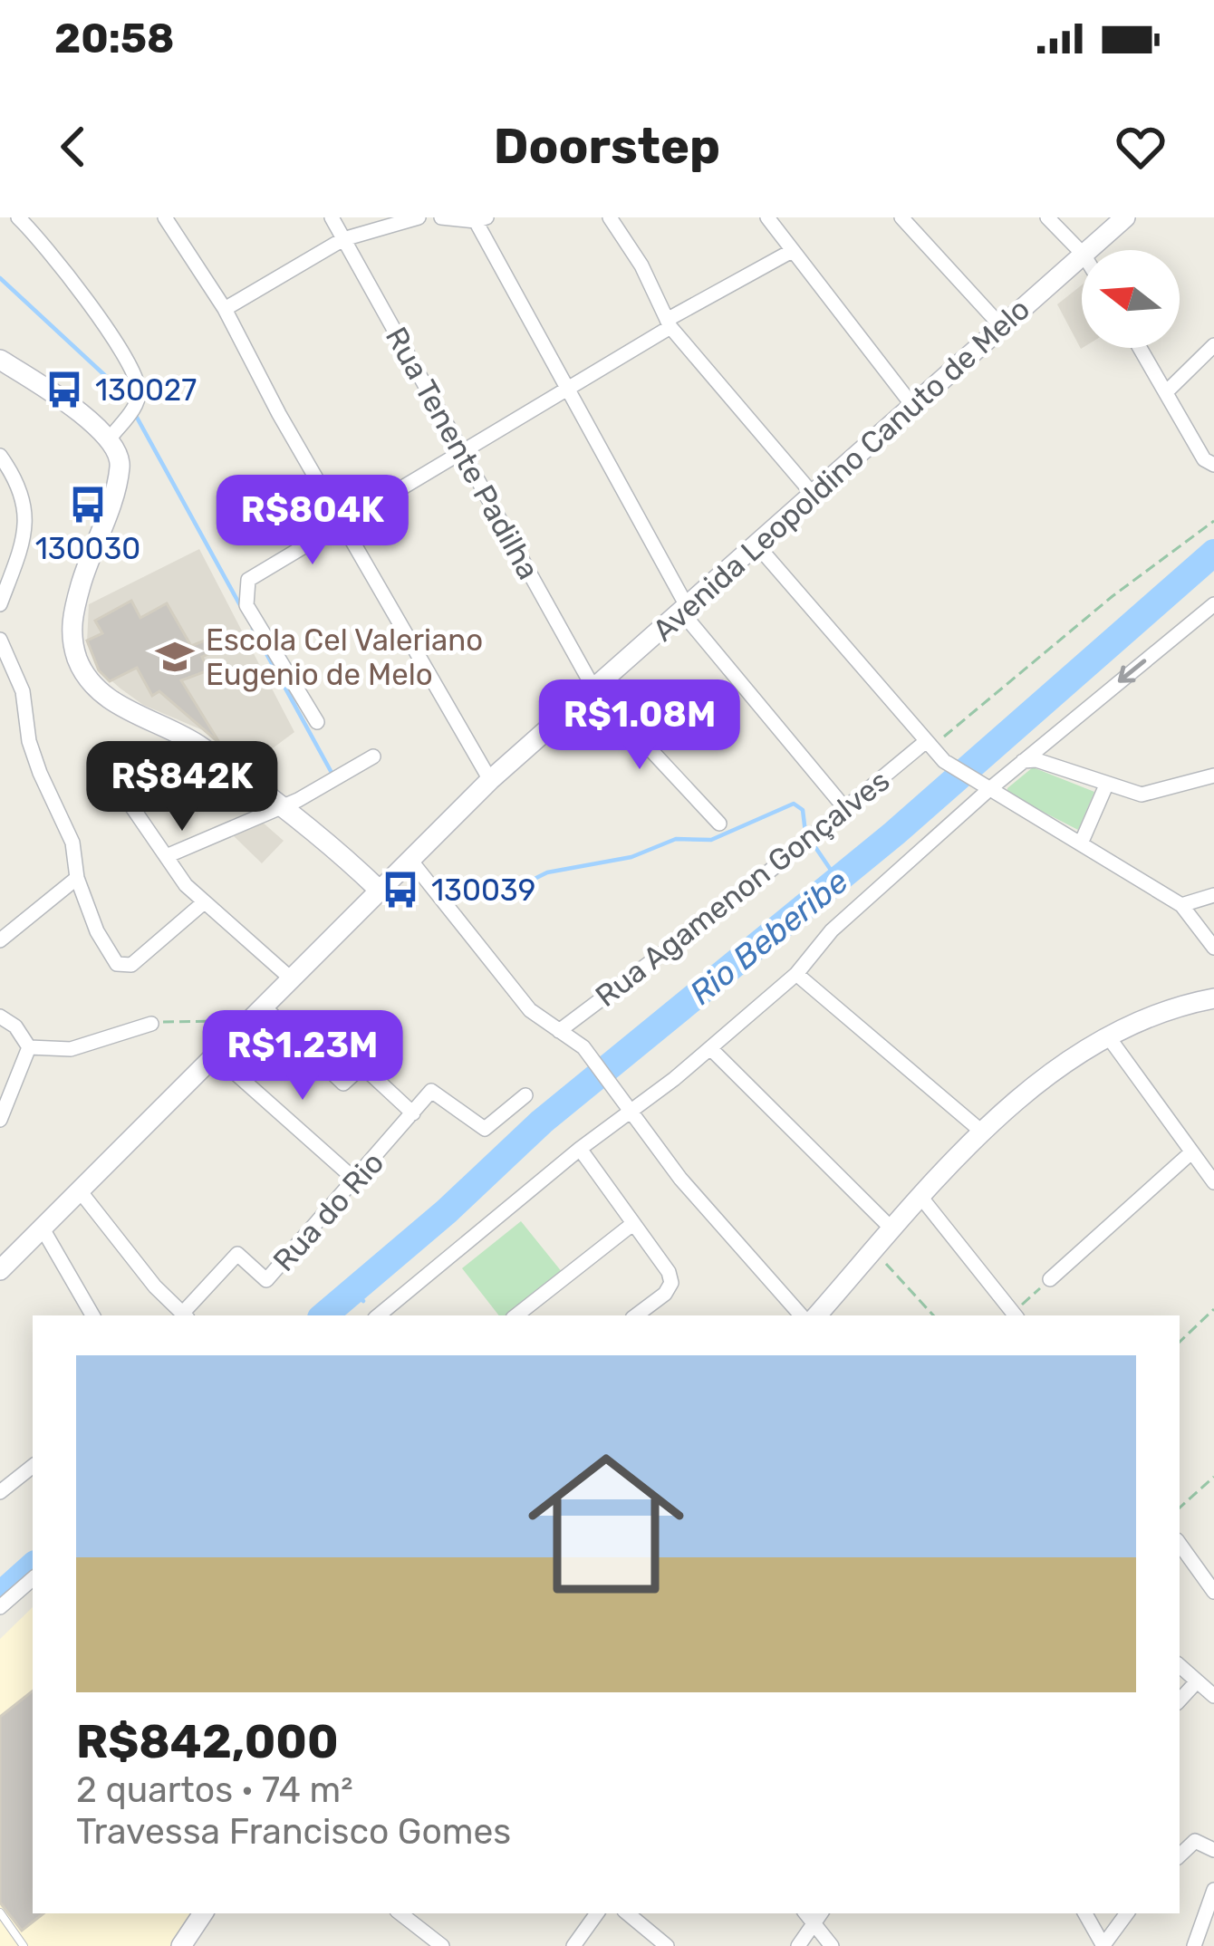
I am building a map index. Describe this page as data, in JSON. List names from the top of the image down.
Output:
{
  "streets": {
    "street": [
      "Rua Tenente Padilha",
      "Avenida Leopoldino Canuto de Melo",
      "Rua Agamenon Gonçalves",
      "Rua do Rio"
    ]
  },
  "crossings": [
    ["Rua Tenente Padilha", "Avenida Leopoldino Canuto de Melo"]
  ],
  "water": ["Rio Beberibe"],
  "places": {
    "bus stop": ["130027", "130030", "130039"],
    "school or university": ["Escola Cel Valeriano Eugenio de Melo"]
  },
  "north": "left",
  "page": {
    "status": "20:58",
    "header": "Doorstep",
    "price": [
      "R$804K",
      "R$1.08M",
      "R$842K",
      "R$1.23M"
    ],
    "list": [
      {
        "name": "R$842,000",
        "note": "2 quartos · 74 m² · Travessa Francisco Gomes"
      }
    ]
  }
}
